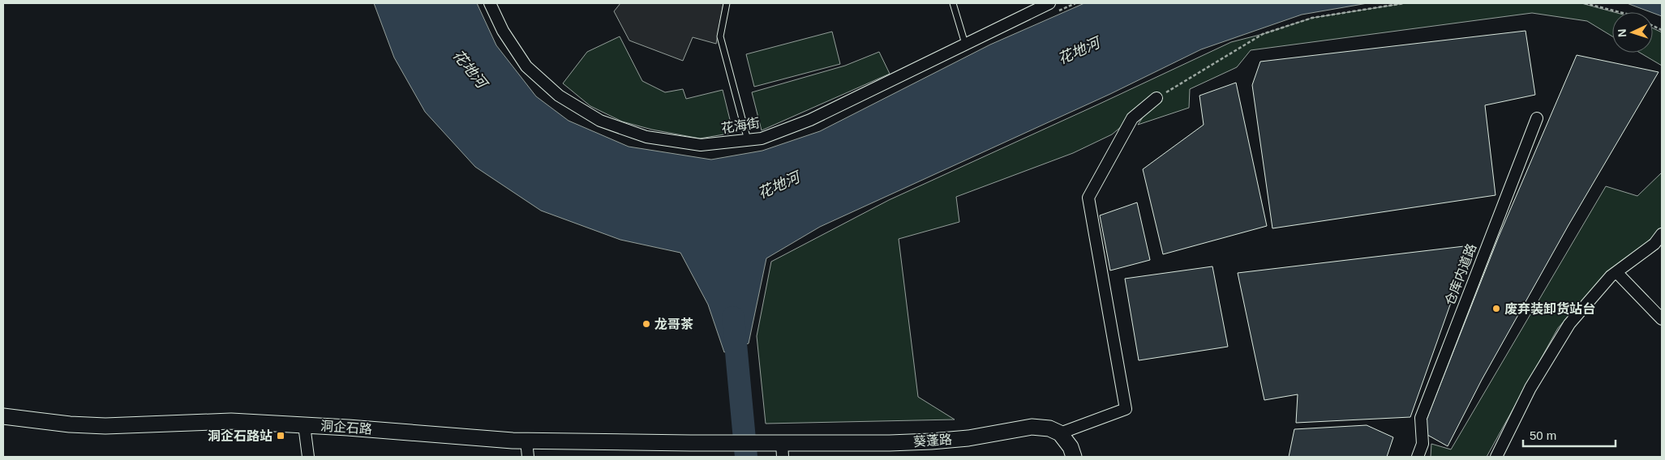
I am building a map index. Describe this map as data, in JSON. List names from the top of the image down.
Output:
{
  "streets": {
    "street": [
      "花海街",
      "仓库内道路",
      "洞企石路",
      "葵蓬路"
    ]
  },
  "crossings": [
    ["洞企石路", "葵蓬路"]
  ],
  "water": ["花地河"],
  "places": {
    "other": ["废弃装卸货站台", "龙哥茶"],
    "transit": ["洞企石路站"]
  },
  "scale_bar": "50 m",
  "north": "left"
}
